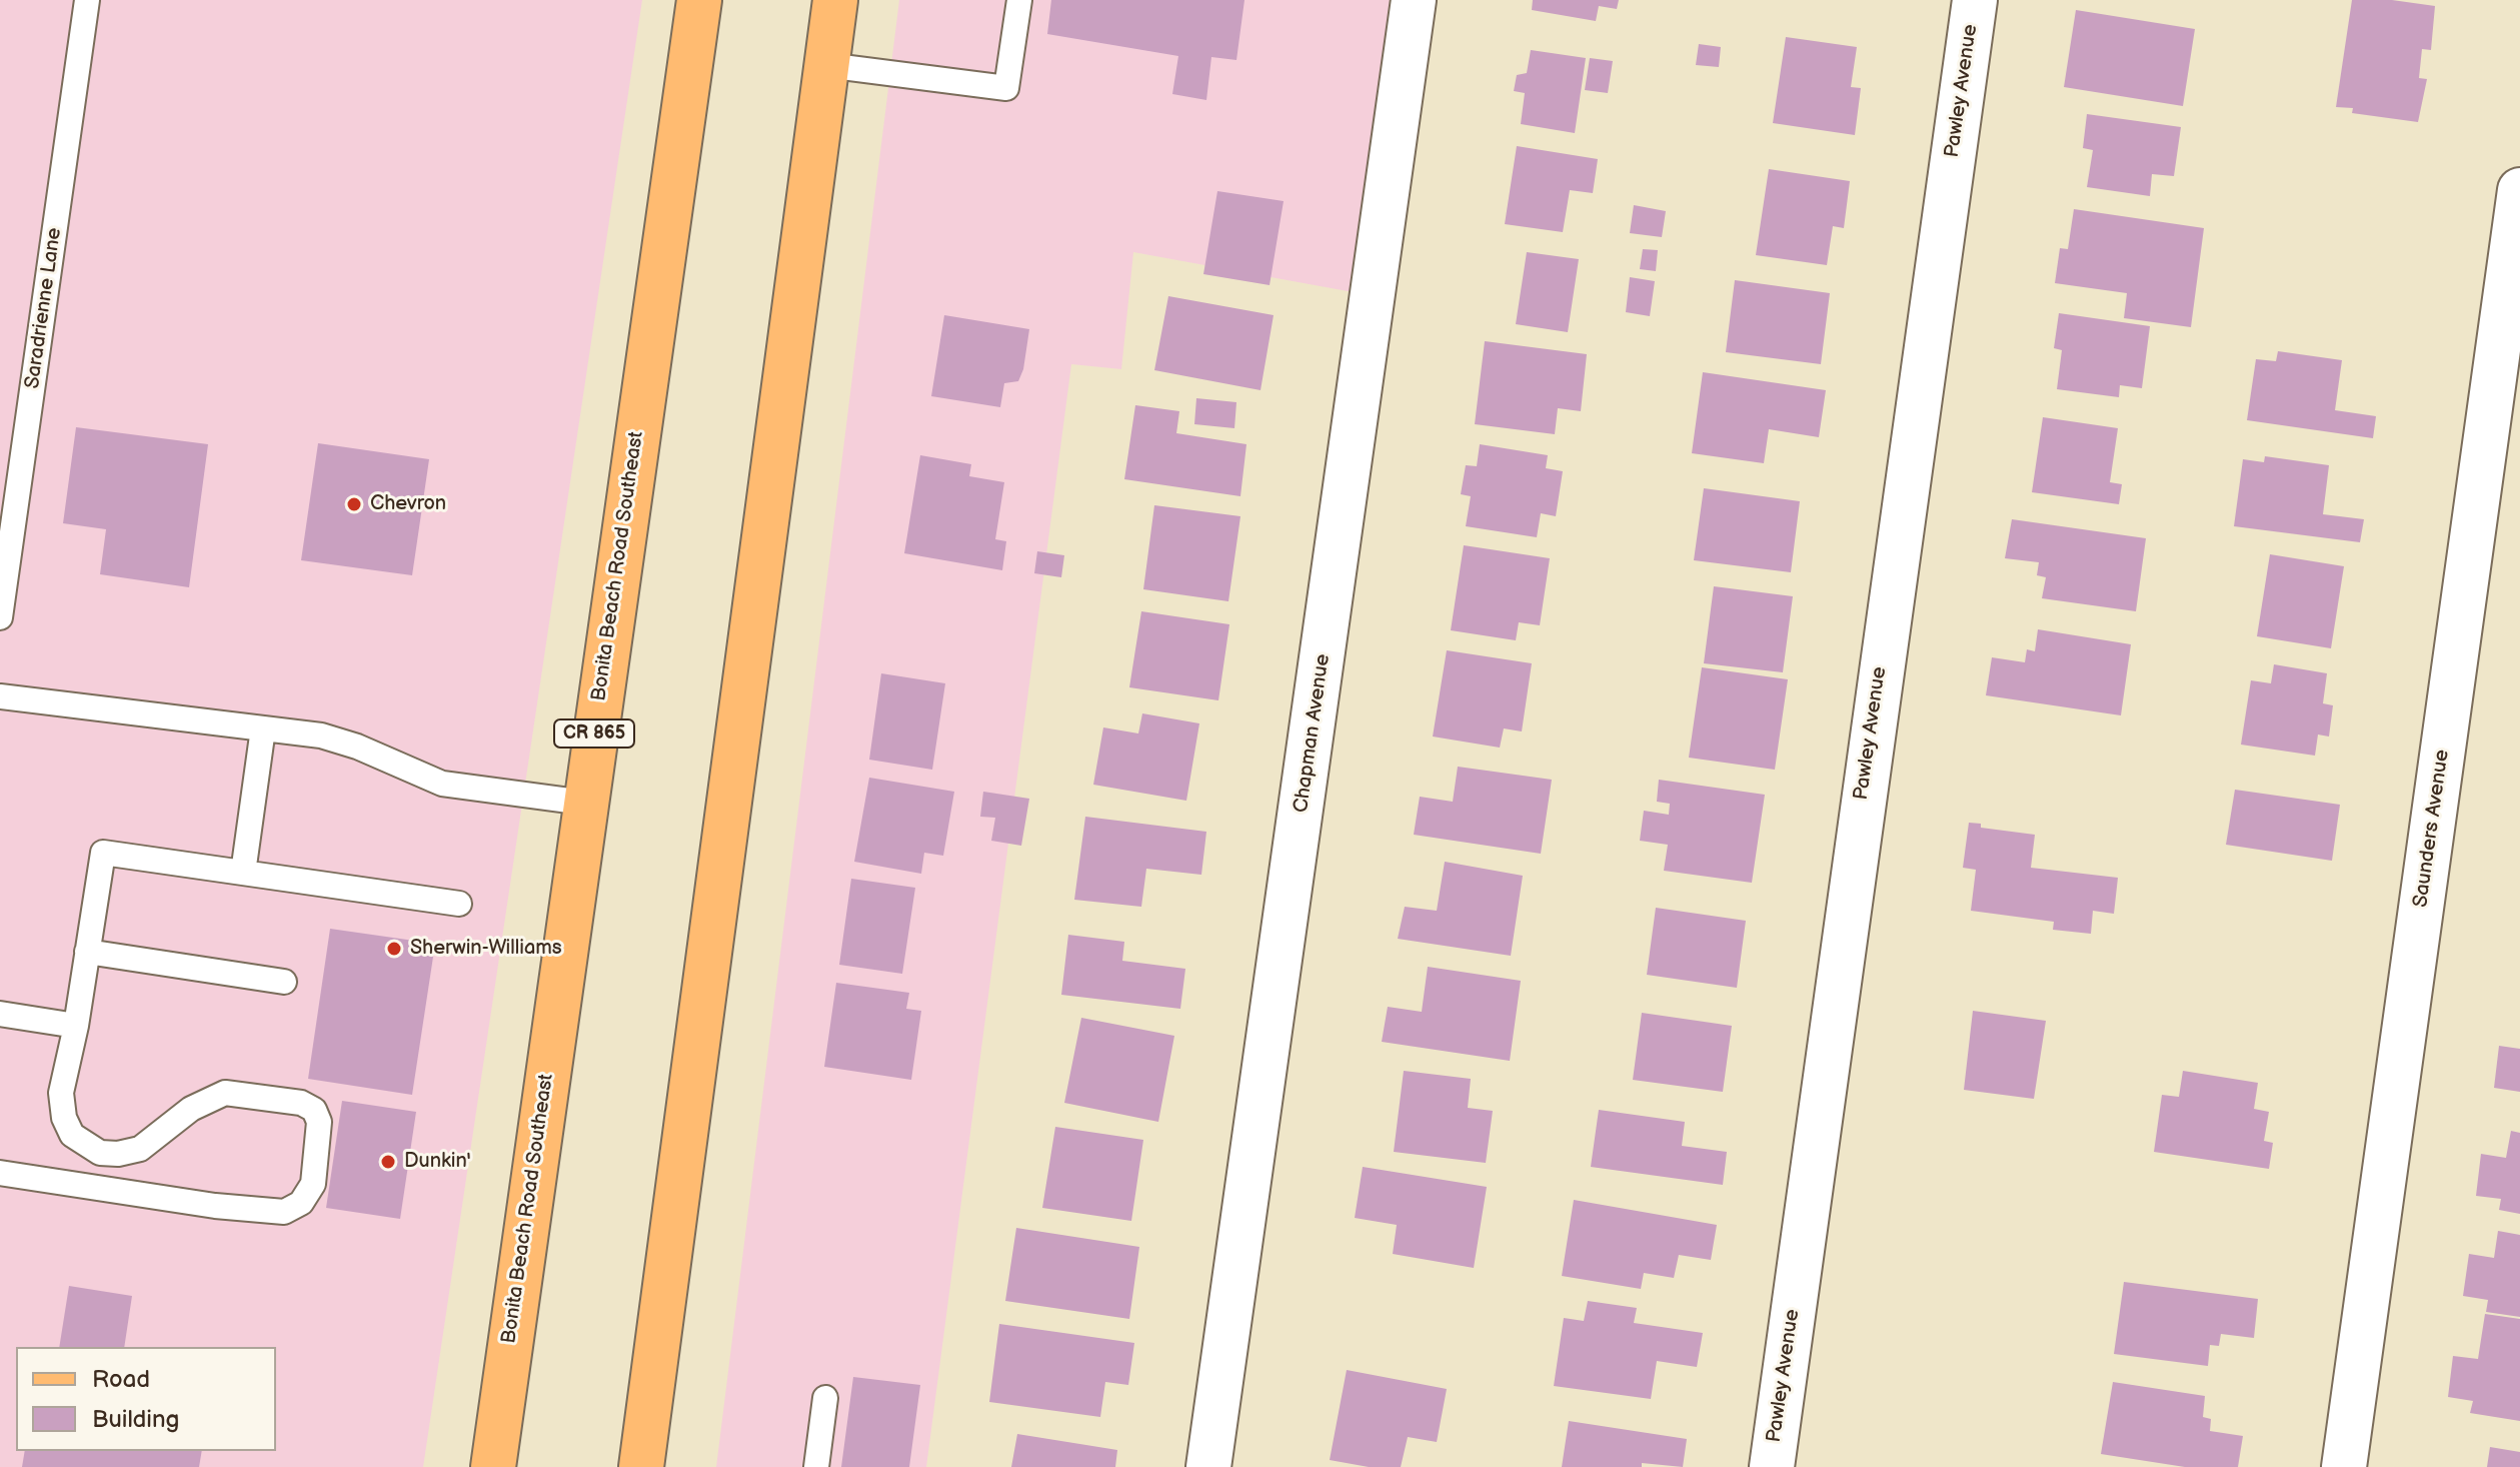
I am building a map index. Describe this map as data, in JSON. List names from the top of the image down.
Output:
{
  "streets": {
    "main road": ["Bonita Beach Road Southeast", "CR 865"],
    "street": ["Pawley Avenue", "Chapman Avenue", "Saunders Avenue"],
    "lane": ["Saradrienne Lane"]
  },
  "places": ["Chevron", "Sherwin-Williams", "Dunkin'"],
  "legend": ["Road", "Building"]
}
